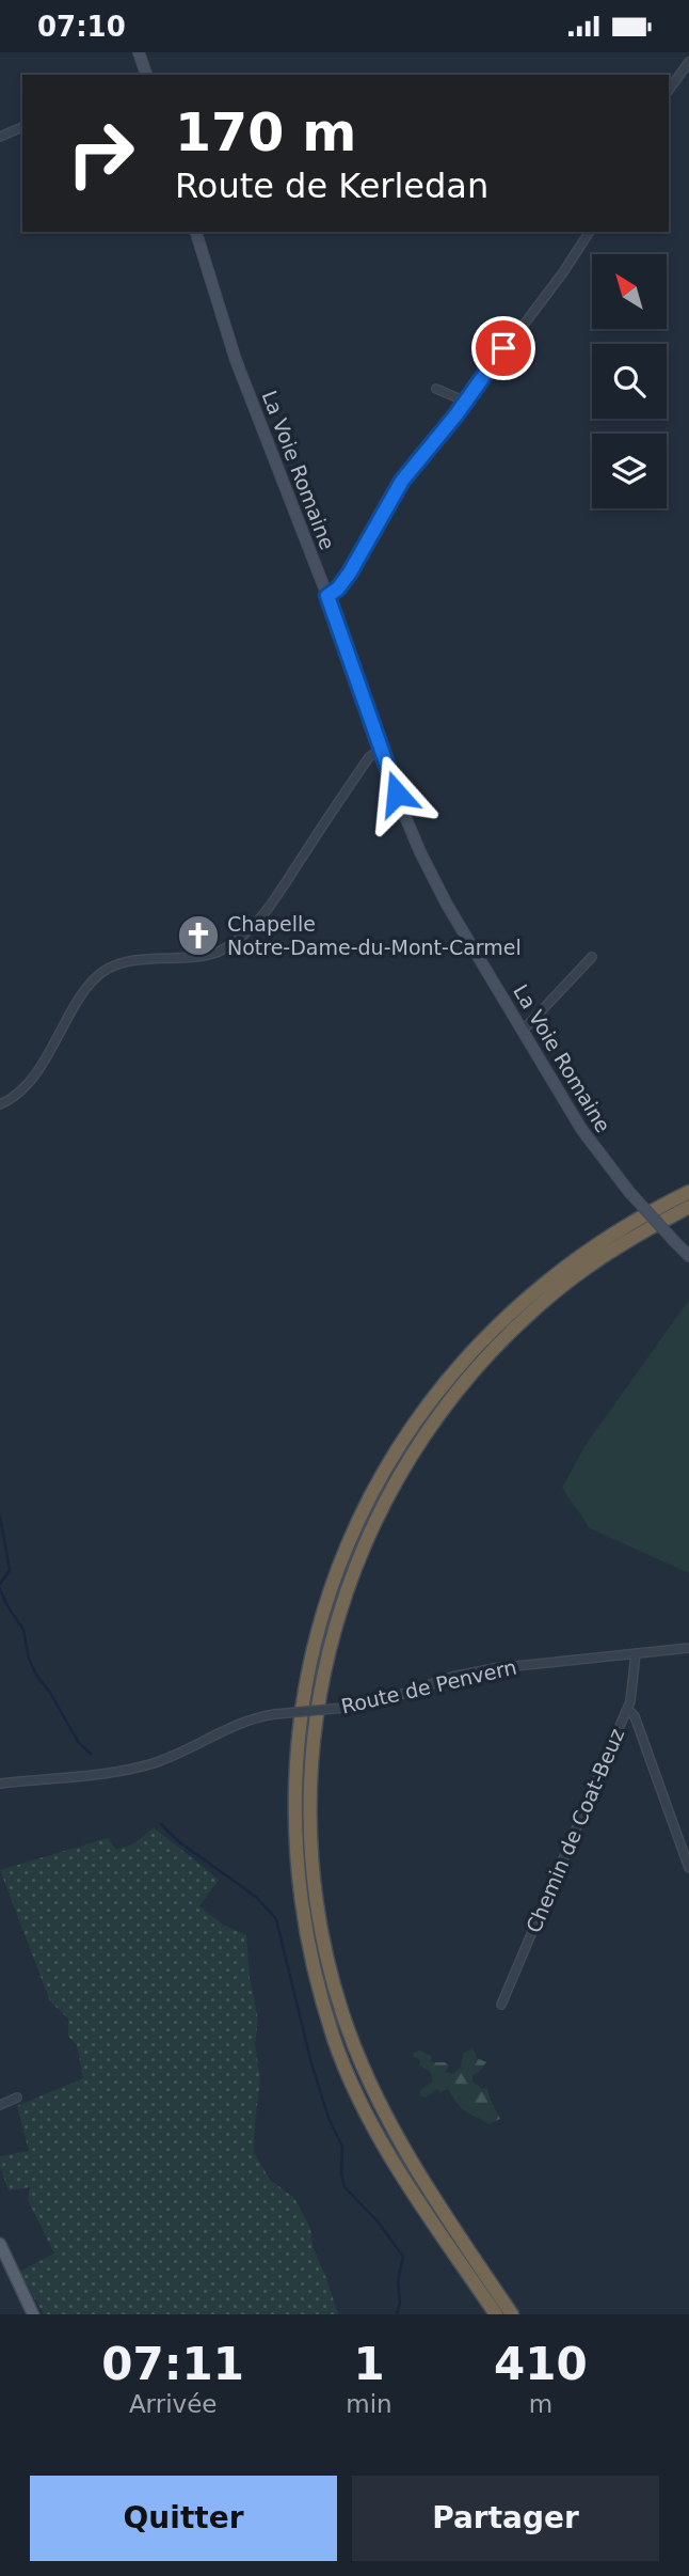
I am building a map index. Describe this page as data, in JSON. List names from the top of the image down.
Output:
{
  "streets": {
    "street": ["La Voie Romaine", "Route de Penvern", "Chemin de Coat-Beuz"]
  },
  "crossings": [
    ["Route de Penvern", "Chemin de Coat-Beuz"]
  ],
  "places": {
    "church": ["Chapelle Notre-Dame-du-Mont-Carmel"]
  },
  "north": "top left",
  "page": {
    "status": "07:10",
    "turn": ["170 m", "Route de Kerledan"],
    "eta": [
      "07:11",
      "Arrivée",
      "1",
      "min",
      "410",
      "m"
    ],
    "buttons": ["Quitter", "Partager"]
  }
}
